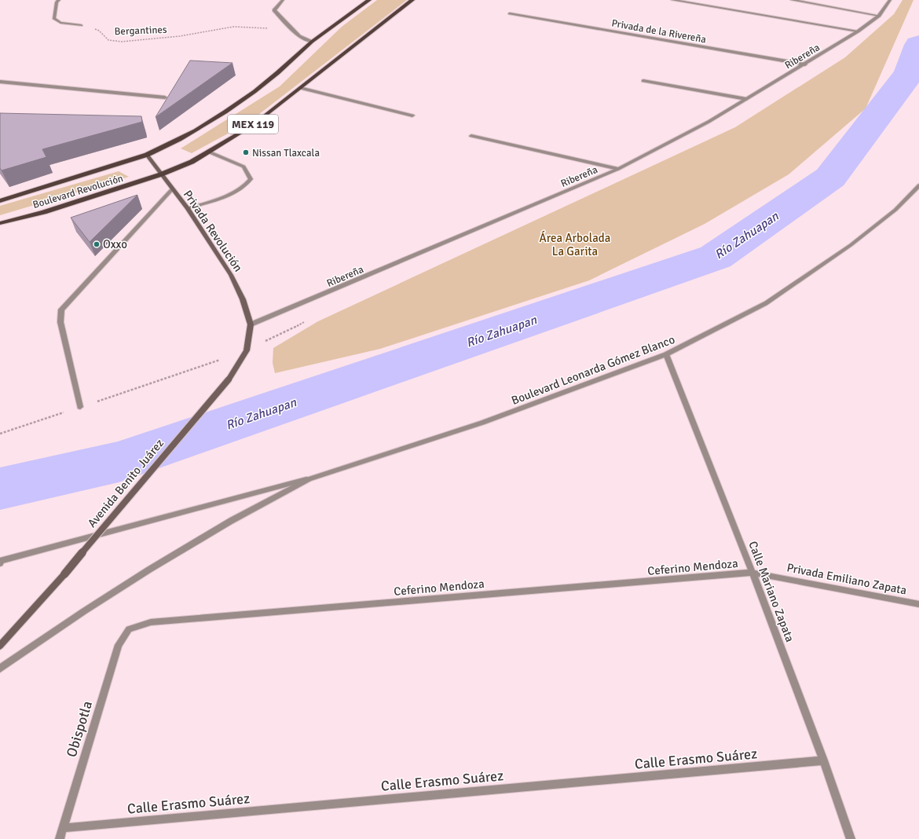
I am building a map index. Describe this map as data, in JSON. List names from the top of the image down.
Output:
{
  "streets": {
    "main road": [
      "MEX 119",
      "Boulevard Revolución",
      "Privada Revolución",
      "Avenida Benito Juárez"
    ],
    "street": [
      "Privada de la Rivereña",
      "Ribereña",
      "Boulevard Leonarda Gómez Blanco",
      "Ceferino Mendoza",
      "Privada Emiliano Zapata",
      "Calle Mariano Zapata",
      "Obispotla",
      "Calle Erasmo Suárez"
    ],
    "path": ["Bergantines"]
  },
  "crossings": [
    ["Privada de la Rivereña", "Ribereña"],
    ["Ribereña", "Privada Revolución"],
    ["Ribereña", "Avenida Benito Juárez"],
    ["MEX 119", "Boulevard Revolución"],
    ["MEX 119", "Privada Revolución"],
    ["Boulevard Revolución", "Privada Revolución"],
    ["Privada Revolución", "Avenida Benito Juárez"],
    ["Boulevard Leonarda Gómez Blanco", "Calle Mariano Zapata"],
    ["Ceferino Mendoza", "Privada Emiliano Zapata"],
    ["Ceferino Mendoza", "Calle Mariano Zapata"],
    ["Ceferino Mendoza", "Obispotla"],
    ["Privada Emiliano Zapata", "Calle Mariano Zapata"],
    ["Calle Mariano Zapata", "Calle Erasmo Suárez"],
    ["Obispotla", "Calle Erasmo Suárez"]
  ],
  "water": ["Río Zahuapan"],
  "parks": ["Área Arbolada La Garita"],
  "places": ["Nissan Tlaxcala", "Oxxo"]
}
